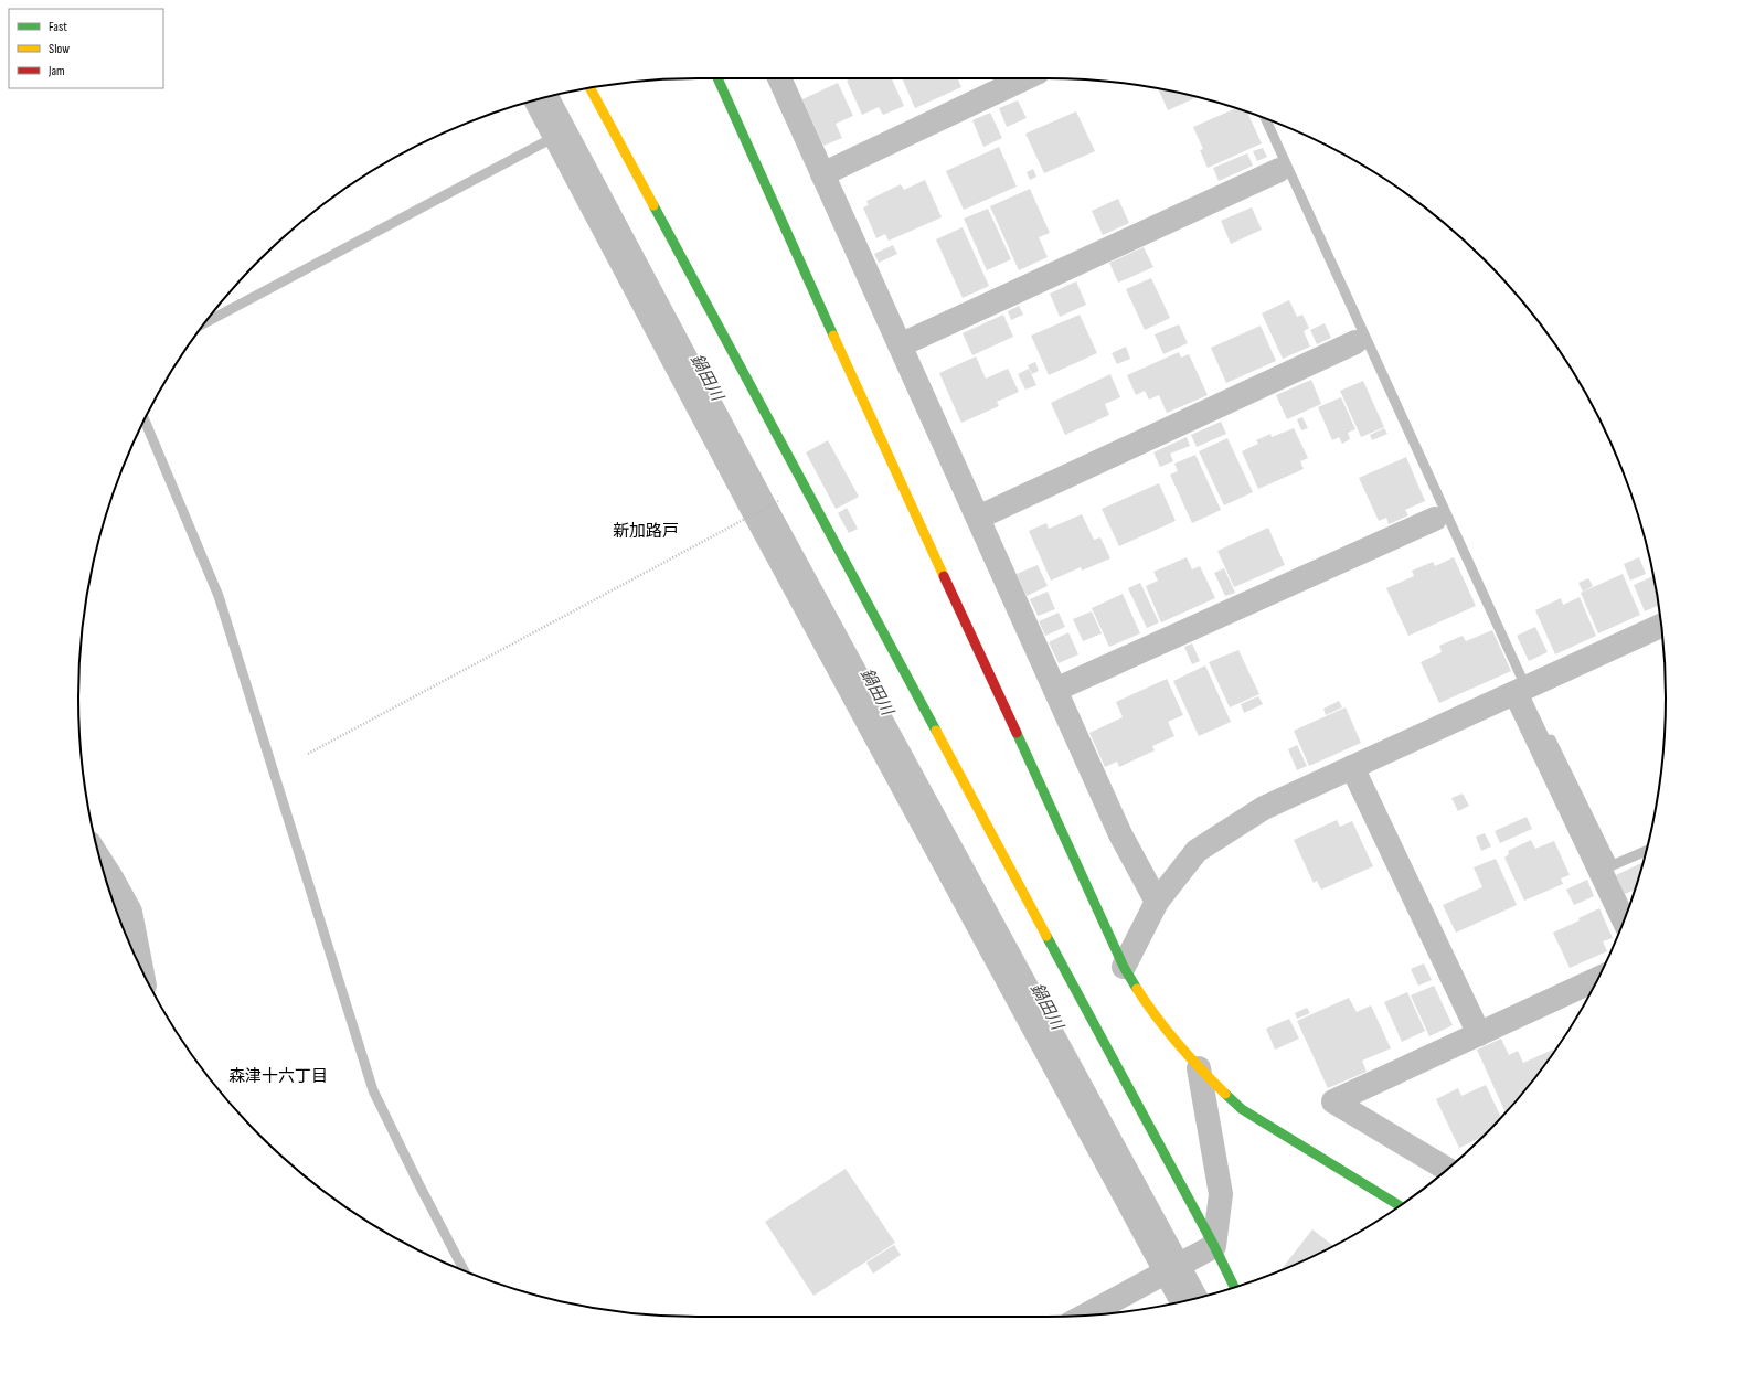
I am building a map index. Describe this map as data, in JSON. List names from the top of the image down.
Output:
{
  "districts": ["新加路戸", "森津十六丁目"],
  "water": ["鍋田川"],
  "legend": ["Fast", "Slow", "Jam"]
}
